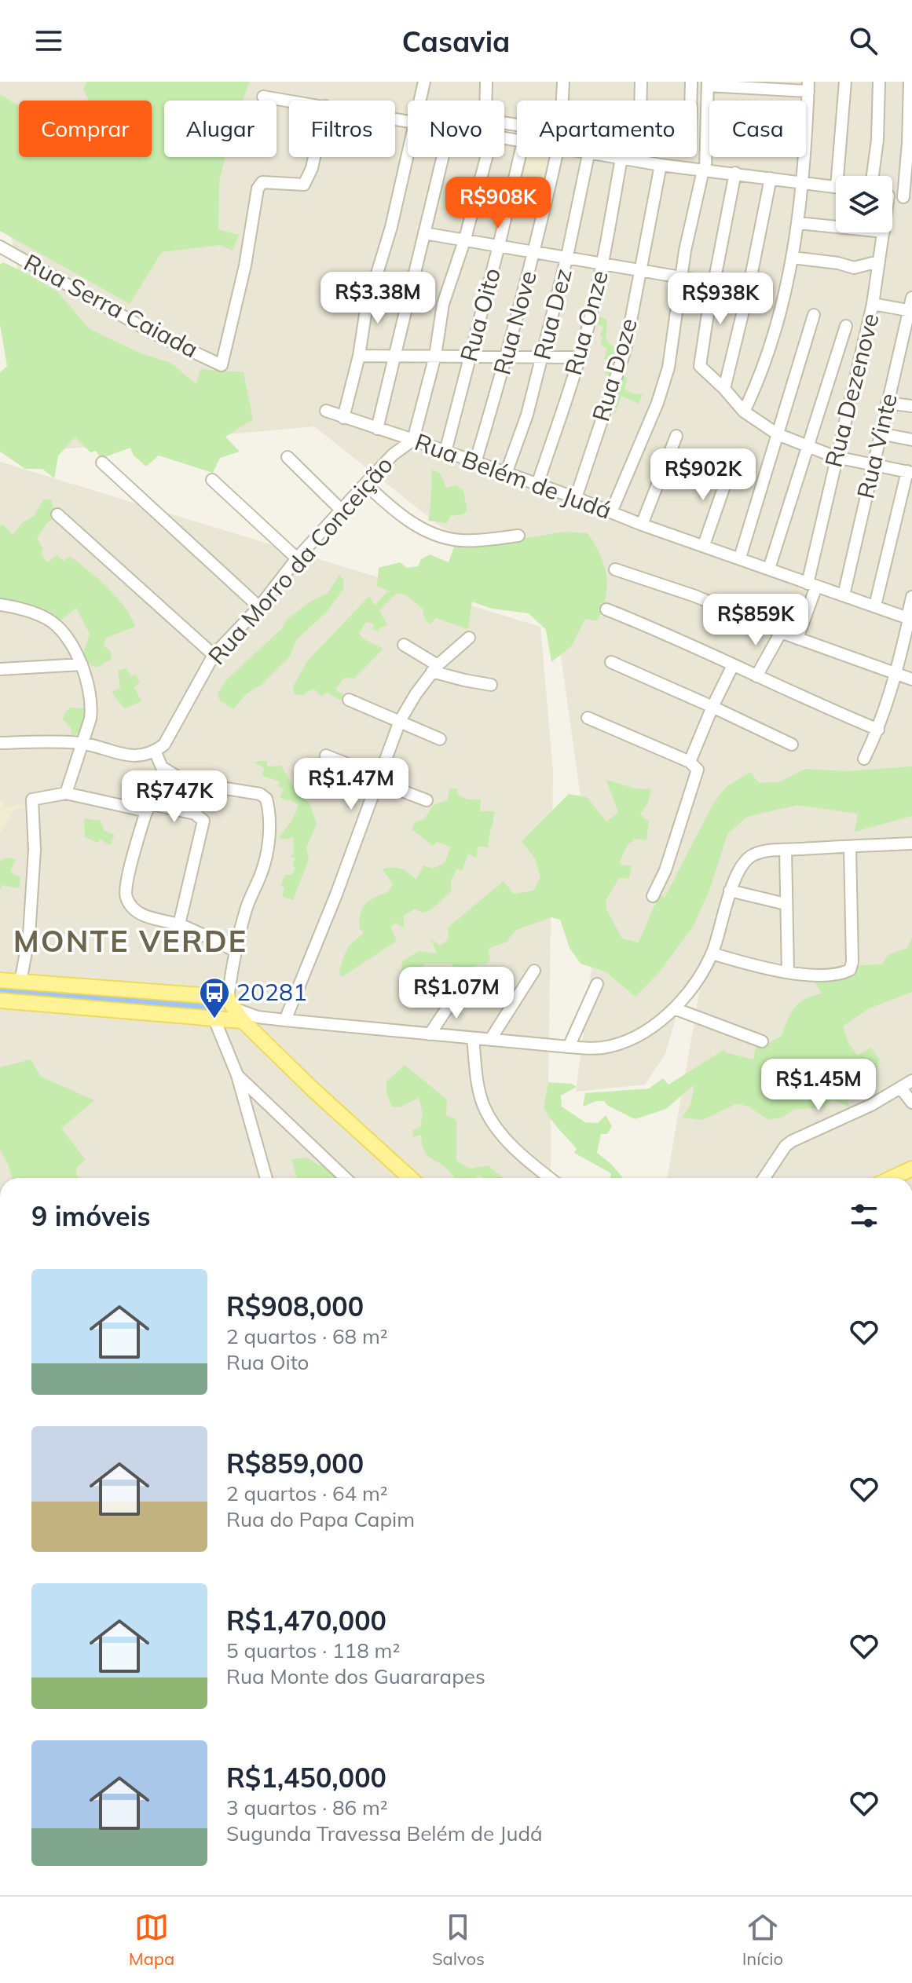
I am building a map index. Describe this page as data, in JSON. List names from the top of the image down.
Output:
{
  "streets": {
    "street": [
      "Rua Serra Caiada",
      "Rua Dez",
      "Rua Oito",
      "Rua Nove",
      "Rua Onze",
      "Rua Doze",
      "Rua Dezenove",
      "Rua Vinte",
      "Rua Belém de Judá",
      "Rua Morro da Conceição"
    ]
  },
  "crossings": [
    ["Rua Dez", "Rua Belém de Judá"],
    ["Rua Oito", "Rua Belém de Judá"],
    ["Rua Nove", "Rua Belém de Judá"],
    ["Rua Onze", "Rua Belém de Judá"],
    ["Rua Doze", "Rua Belém de Judá"],
    ["Rua Dezenove", "Rua Belém de Judá"],
    ["Rua Vinte", "Rua Belém de Judá"],
    ["Rua Belém de Judá", "Rua Morro da Conceição"]
  ],
  "districts": ["MONTE VERDE"],
  "places": {
    "bus stop": ["20281"]
  },
  "page": {
    "header": "Casavia",
    "chip": [
      "Comprar",
      "Alugar",
      "Filtros",
      "Novo",
      "Apartamento",
      "Casa"
    ],
    "price": [
      "R$908K",
      "R$3.38M",
      "R$938K",
      "R$902K",
      "R$859K",
      "R$1.47M",
      "R$747K",
      "R$1.07M",
      "R$1.45M"
    ],
    "heading": "9 imóveis",
    "list": [
      {
        "name": "R$908,000",
        "note": "2 quartos · 68 m² · Rua Oito"
      },
      {
        "name": "R$859,000",
        "note": "2 quartos · 64 m² · Rua do Papa Capim"
      },
      {
        "name": "R$1,470,000",
        "note": "5 quartos · 118 m² · Rua Monte dos Guararapes"
      },
      {
        "name": "R$1,450,000",
        "note": "3 quartos · 86 m² · Sugunda Travessa Belém de Judá"
      }
    ],
    "tabs": ["Mapa", "Salvos", "Início"]
  }
}
